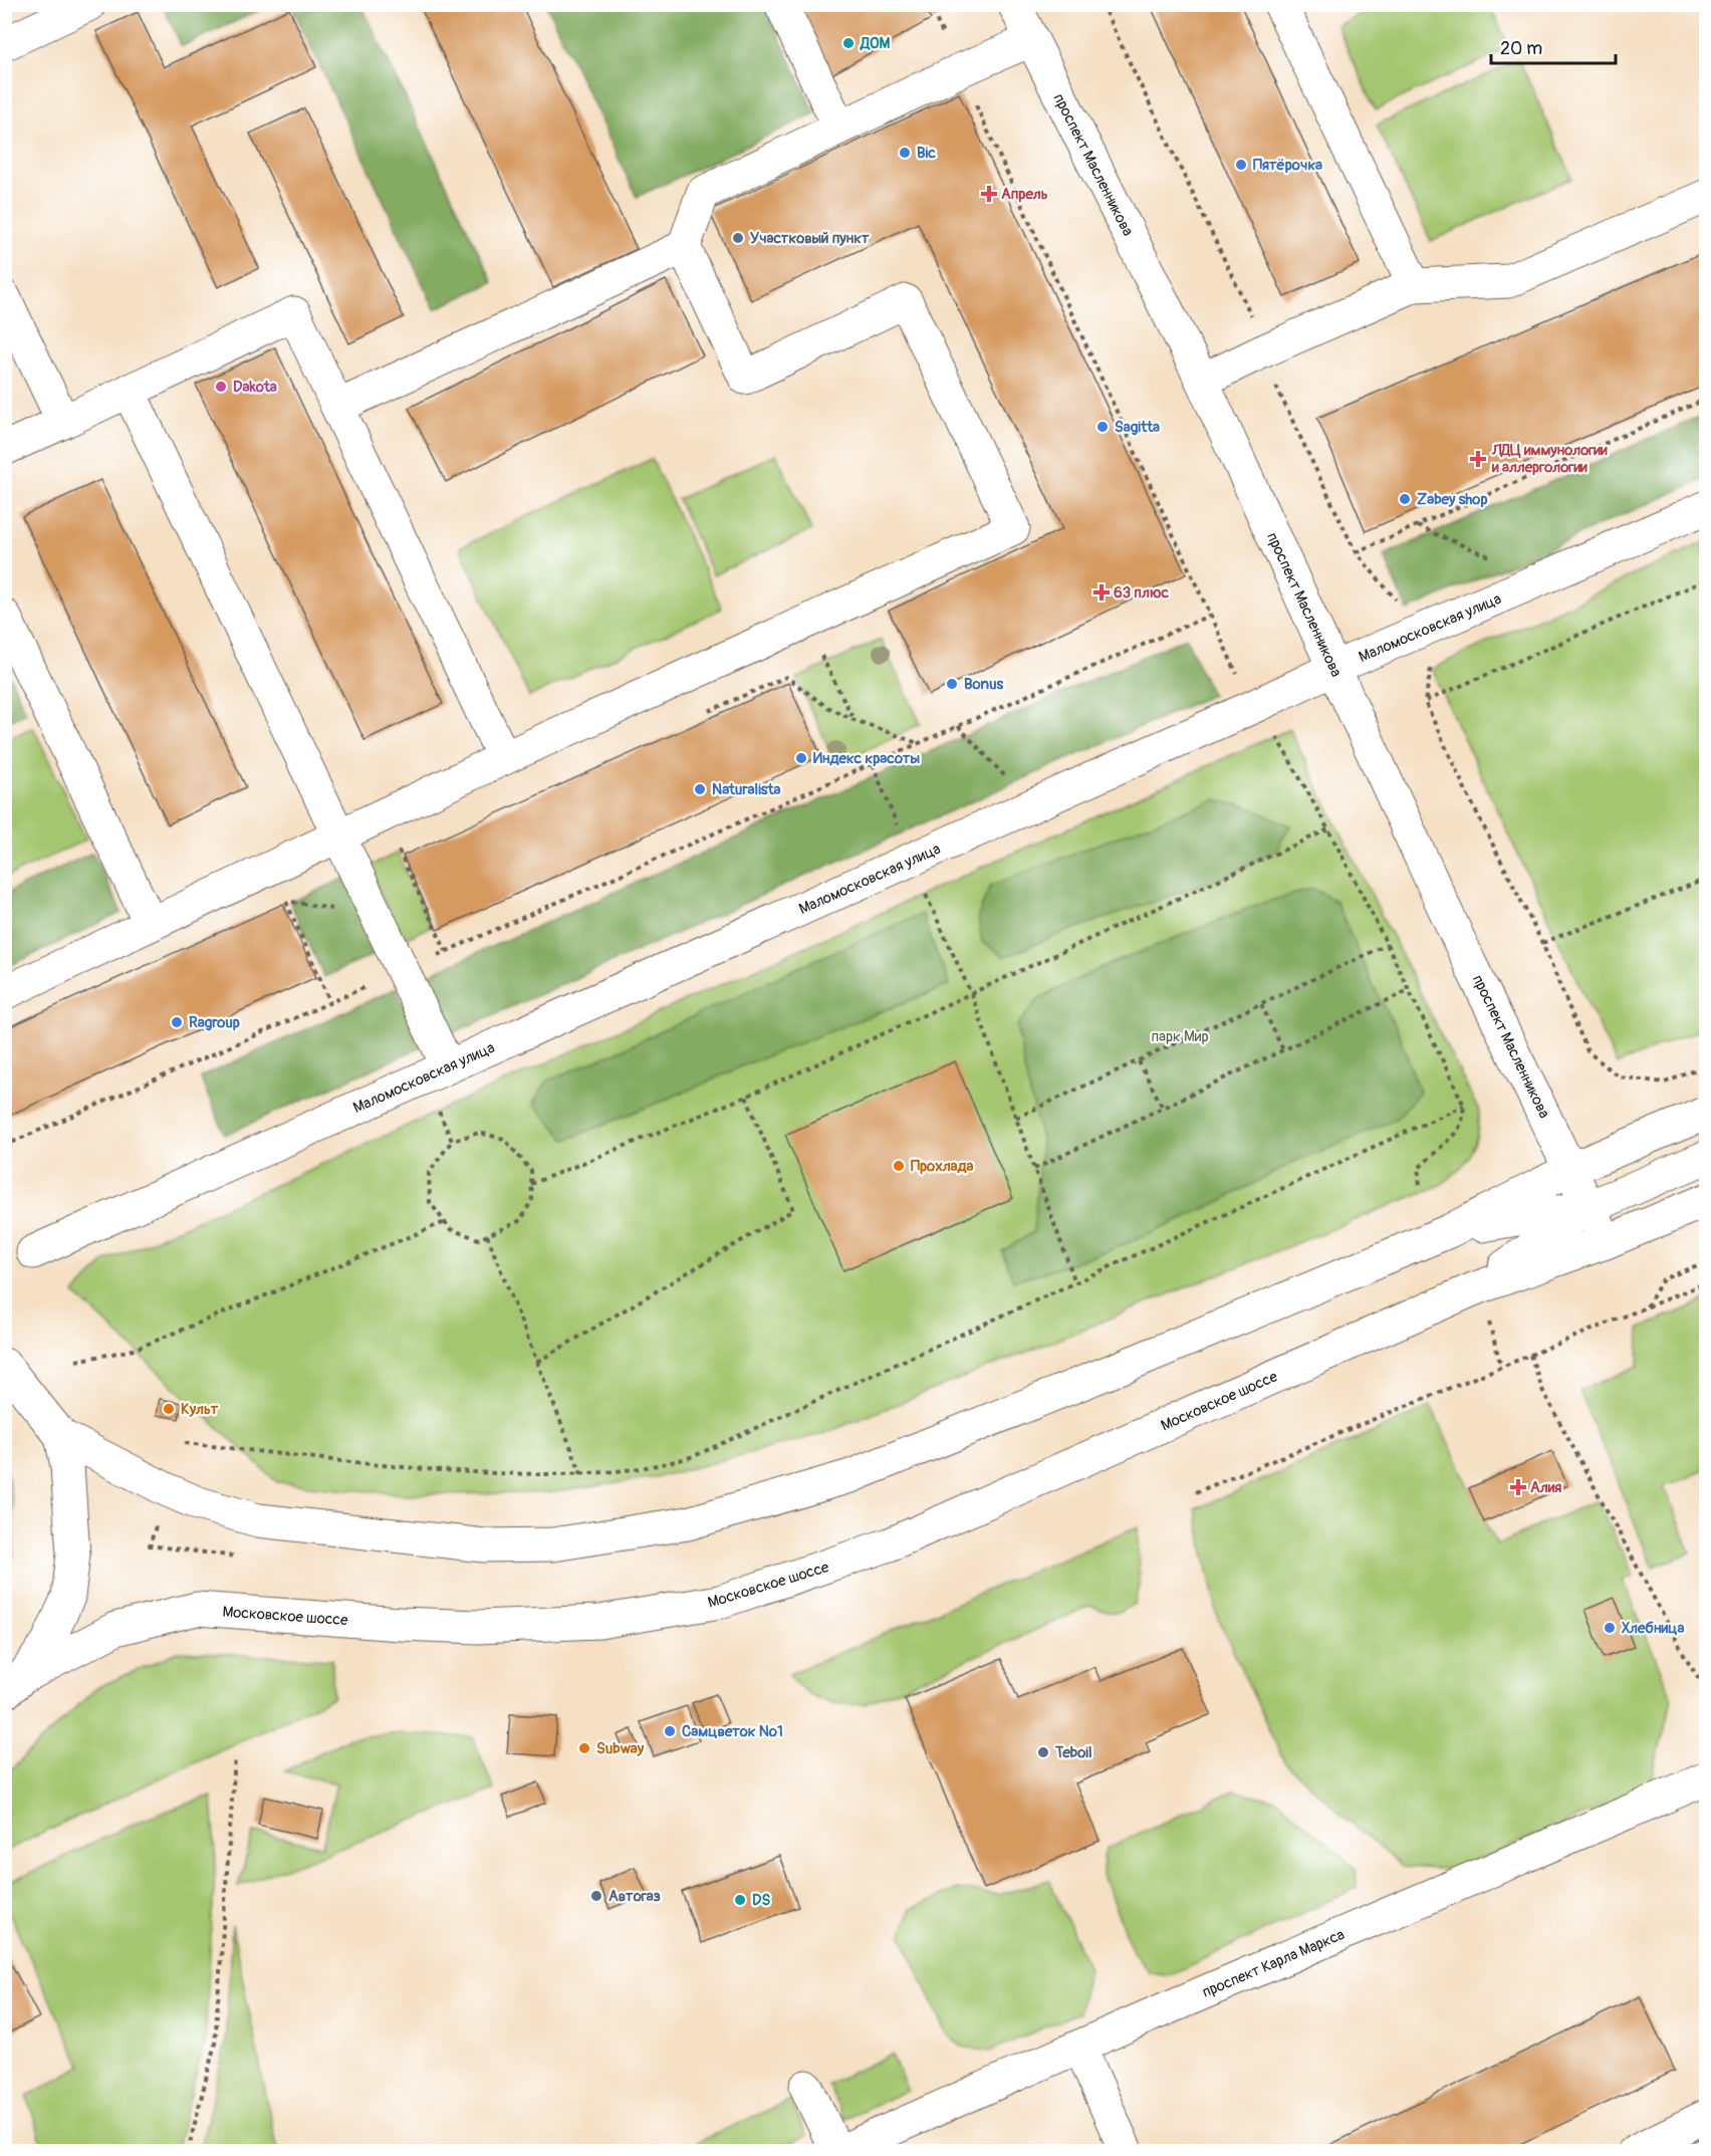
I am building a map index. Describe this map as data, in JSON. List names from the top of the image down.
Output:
{
  "streets": {
    "main road": [
      "проспект Масленникова",
      "Маломосковская улица",
      "Московское шоссе",
      "проспект Карла Маркса"
    ]
  },
  "crossings": [
    ["проспект Масленникова", "Маломосковская улица"],
    ["проспект Масленникова", "Московское шоссе"]
  ],
  "parks": ["парк Мир"],
  "places": {
    "other": [
      "ДОМ",
      "Bic",
      "Пятёрочка",
      "Участковый пункт",
      "Dakota",
      "Sagitta",
      "Zabey shop",
      "Bonus",
      "Индекс красоты",
      "Naturalista",
      "Ragroup",
      "Прохлада",
      "Культ",
      "Хлебница",
      "Самцветок №1",
      "Subway",
      "Teboil",
      "Автогаз",
      "DS"
    ],
    "health": [
      "Апрель",
      "ЛДЦ иммунологии и аллергологии",
      "63 плюс",
      "Алия"
    ]
  },
  "scale_bar": "20 m"
}
